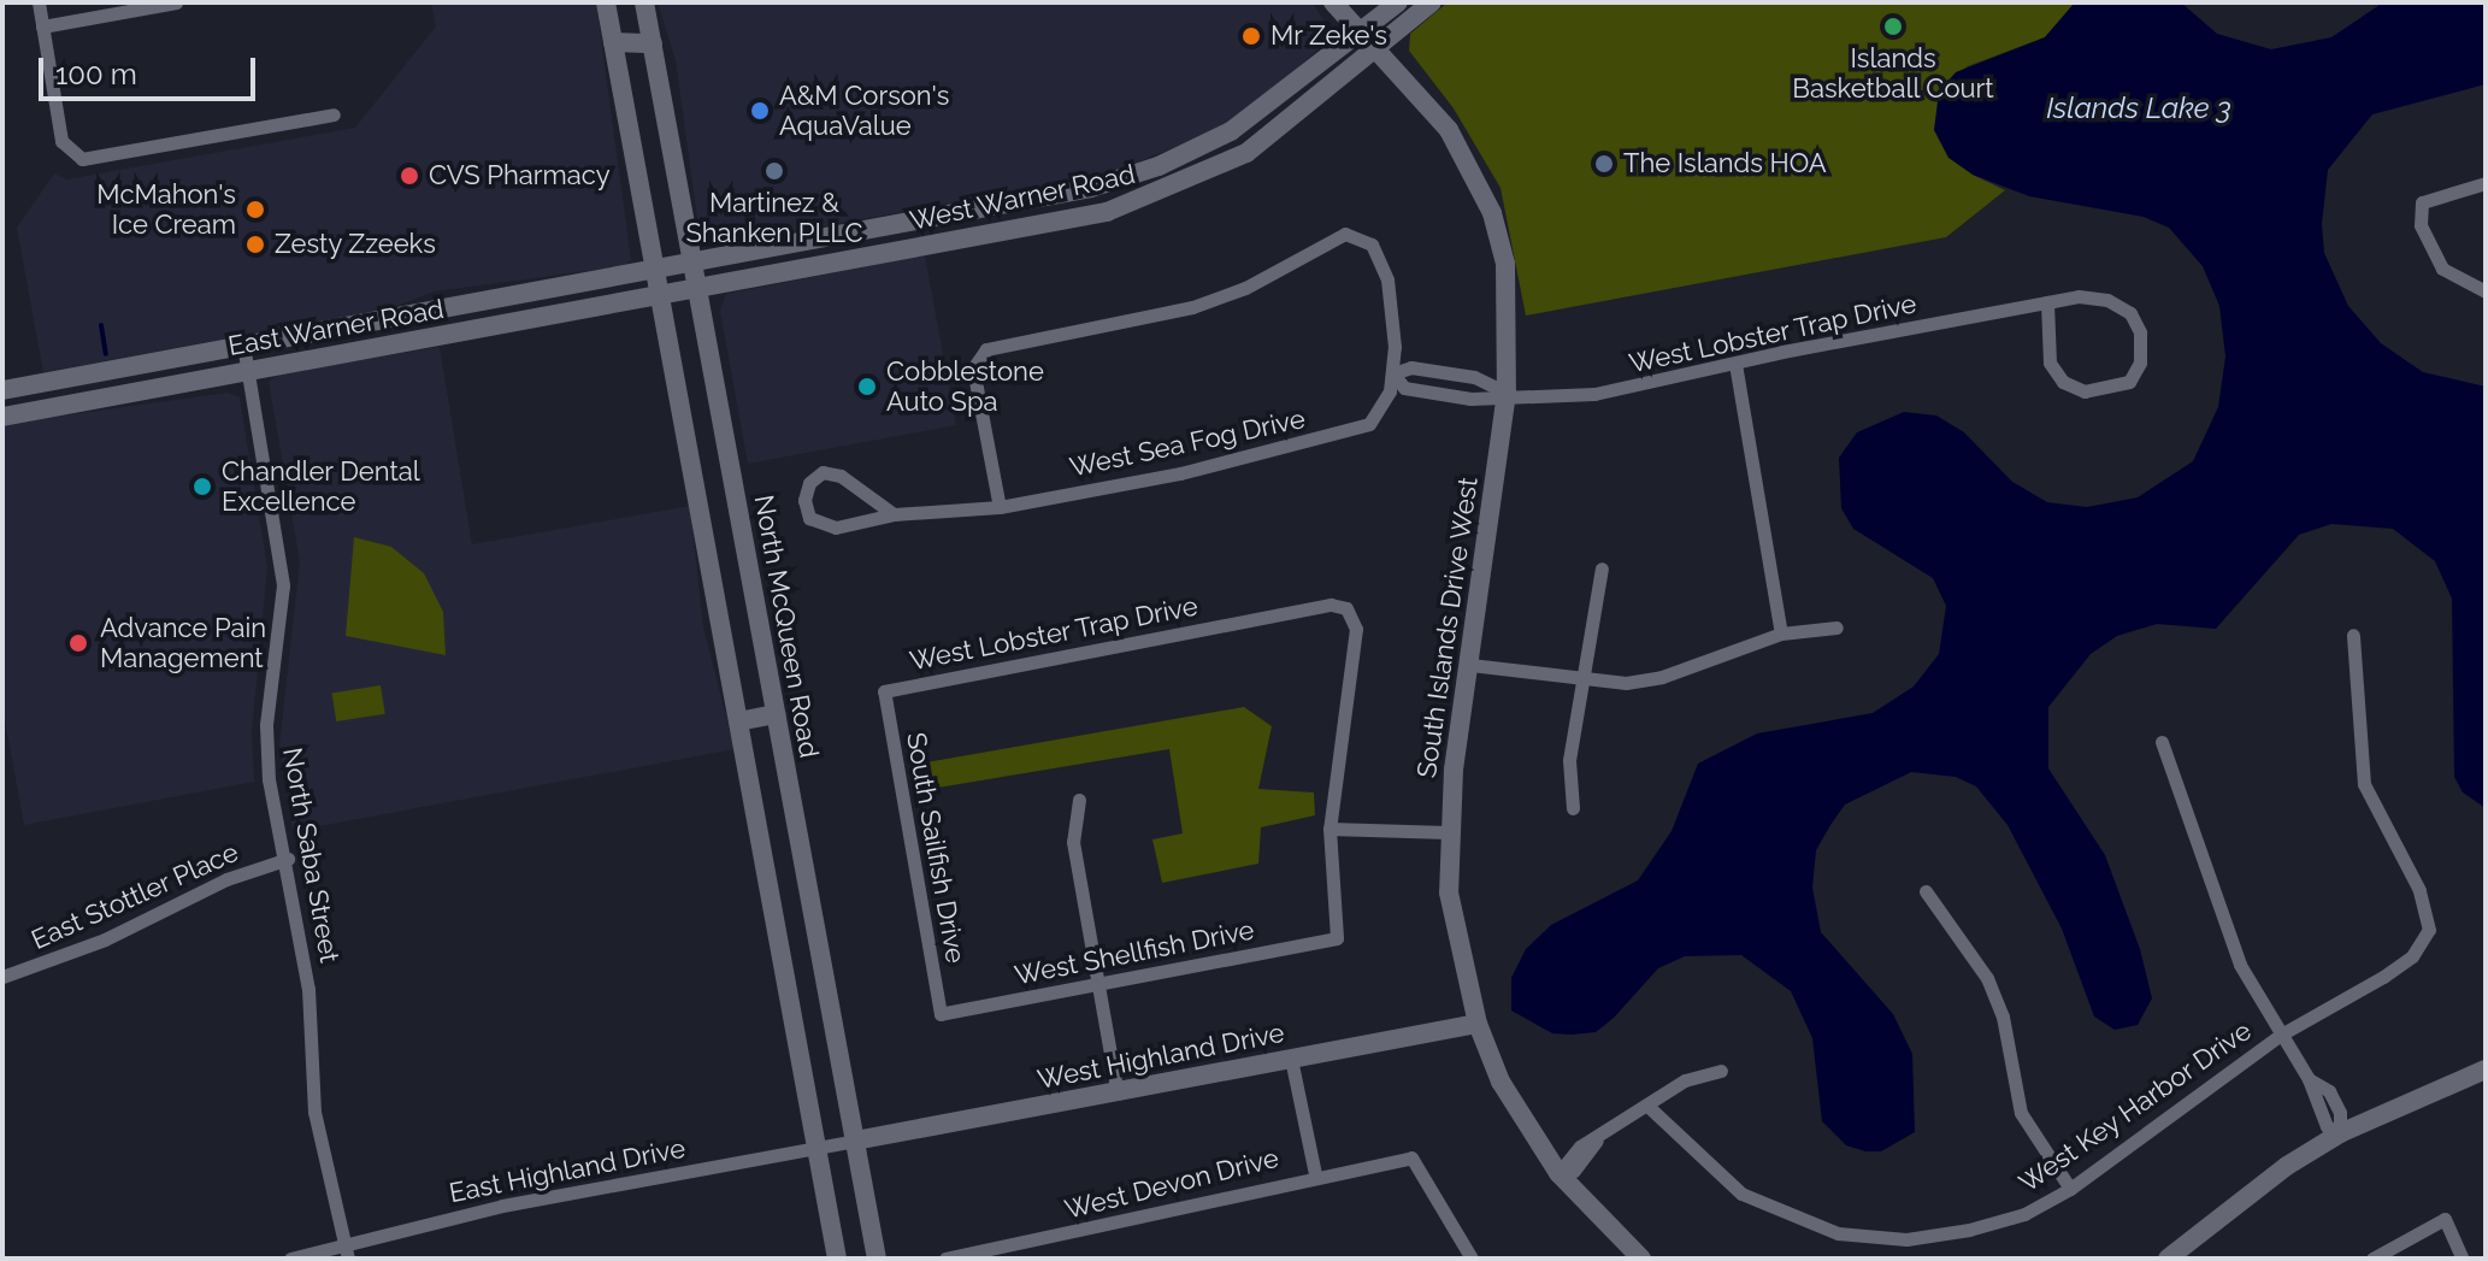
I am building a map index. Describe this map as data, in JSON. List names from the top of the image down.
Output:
{
  "streets": {
    "main road": [
      "West Warner Road",
      "East Warner Road",
      "North McQueen Road",
      "South Islands Drive West",
      "West Highland Drive"
    ],
    "street": [
      "West Lobster Trap Drive",
      "West Sea Fog Drive",
      "South Sailfish Drive",
      "North Saba Street",
      "East Stottler Place",
      "West Shellfish Drive",
      "West Key Harbor Drive",
      "East Highland Drive",
      "West Devon Drive"
    ]
  },
  "crossings": [
    ["West Warner Road", "East Warner Road"],
    ["West Warner Road", "North McQueen Road"],
    ["West Warner Road", "South Islands Drive West"],
    ["East Warner Road", "North McQueen Road"],
    ["East Warner Road", "North Saba Street"],
    ["West Lobster Trap Drive", "South Islands Drive West"],
    ["West Lobster Trap Drive", "South Sailfish Drive"],
    ["West Lobster Trap Drive", "West Shellfish Drive"],
    ["North McQueen Road", "West Highland Drive"],
    ["North McQueen Road", "East Highland Drive"],
    ["South Islands Drive West", "West Highland Drive"],
    ["South Sailfish Drive", "West Shellfish Drive"],
    ["North Saba Street", "East Stottler Place"],
    ["North Saba Street", "East Highland Drive"],
    ["West Highland Drive", "East Highland Drive"]
  ],
  "water": ["Islands Lake 3"],
  "places": [
    "Islands Basketball Court",
    "Mr Zeke's",
    "A&M Corson's AquaValue",
    "The Islands HOA",
    "Martinez & Shanken PLLC",
    "CVS Pharmacy",
    "McMahon's Ice Cream",
    "Zesty Zzeeks",
    "Cobblestone Auto Spa",
    "Chandler Dental Excellence",
    "Advance Pain Management"
  ],
  "scale_bar": "100 m"
}
